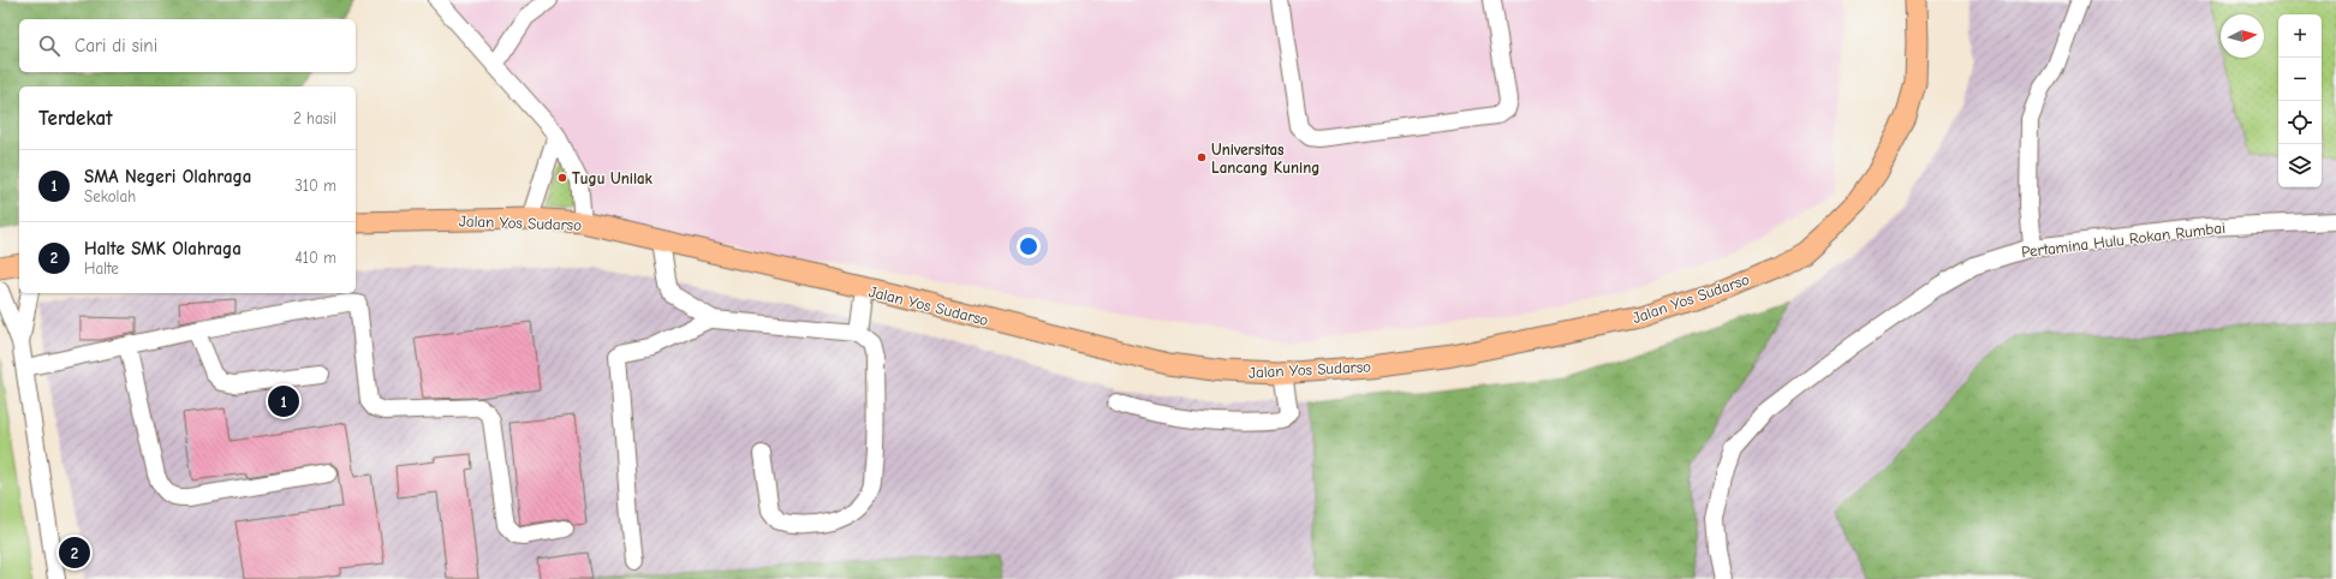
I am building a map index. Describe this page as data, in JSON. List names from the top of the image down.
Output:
{
  "streets": {
    "main road": ["Jalan Yos Sudarso"],
    "street": ["Pertamina Hulu Rokan Rumbai"]
  },
  "places": ["Universitas Lancang Kuning", "Tugu Unilak"],
  "north": "right",
  "page": {
    "map_buttons": ["+", "−"],
    "search": "Cari di sini",
    "heading": ["Terdekat", "2 hasil"],
    "list": [
      {
        "mark": "1",
        "name": "SMA Negeri Olahraga",
        "note": "Sekolah",
        "value": "310 m"
      },
      {
        "mark": "2",
        "name": "Halte SMK Olahraga",
        "note": "Halte",
        "value": "410 m"
      }
    ],
    "pins": ["1", "2"]
  }
}
